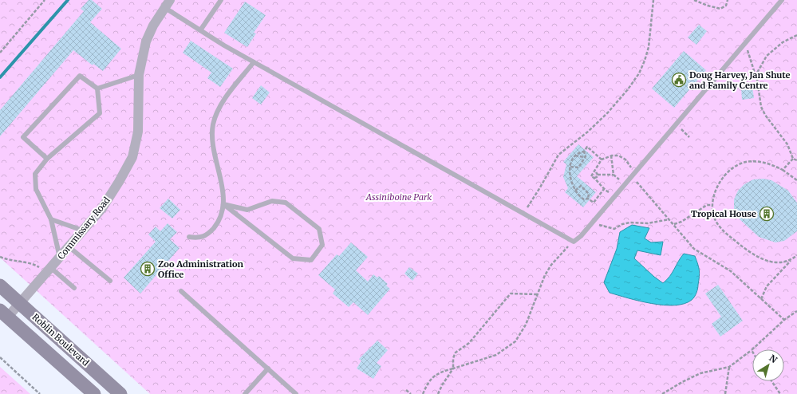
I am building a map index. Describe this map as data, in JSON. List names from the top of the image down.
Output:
{
  "streets": {
    "main road": ["Roblin Boulevard"],
    "street": ["Commissary Road"]
  },
  "crossings": [
    ["Commissary Road", "Roblin Boulevard"]
  ],
  "parks": ["Assiniboine Park"],
  "places": {
    "public building": ["Doug Harvey, Jan Shute and Family Centre"],
    "building": ["Tropical House", "Zoo Administration Office"]
  },
  "north": "top right"
}
